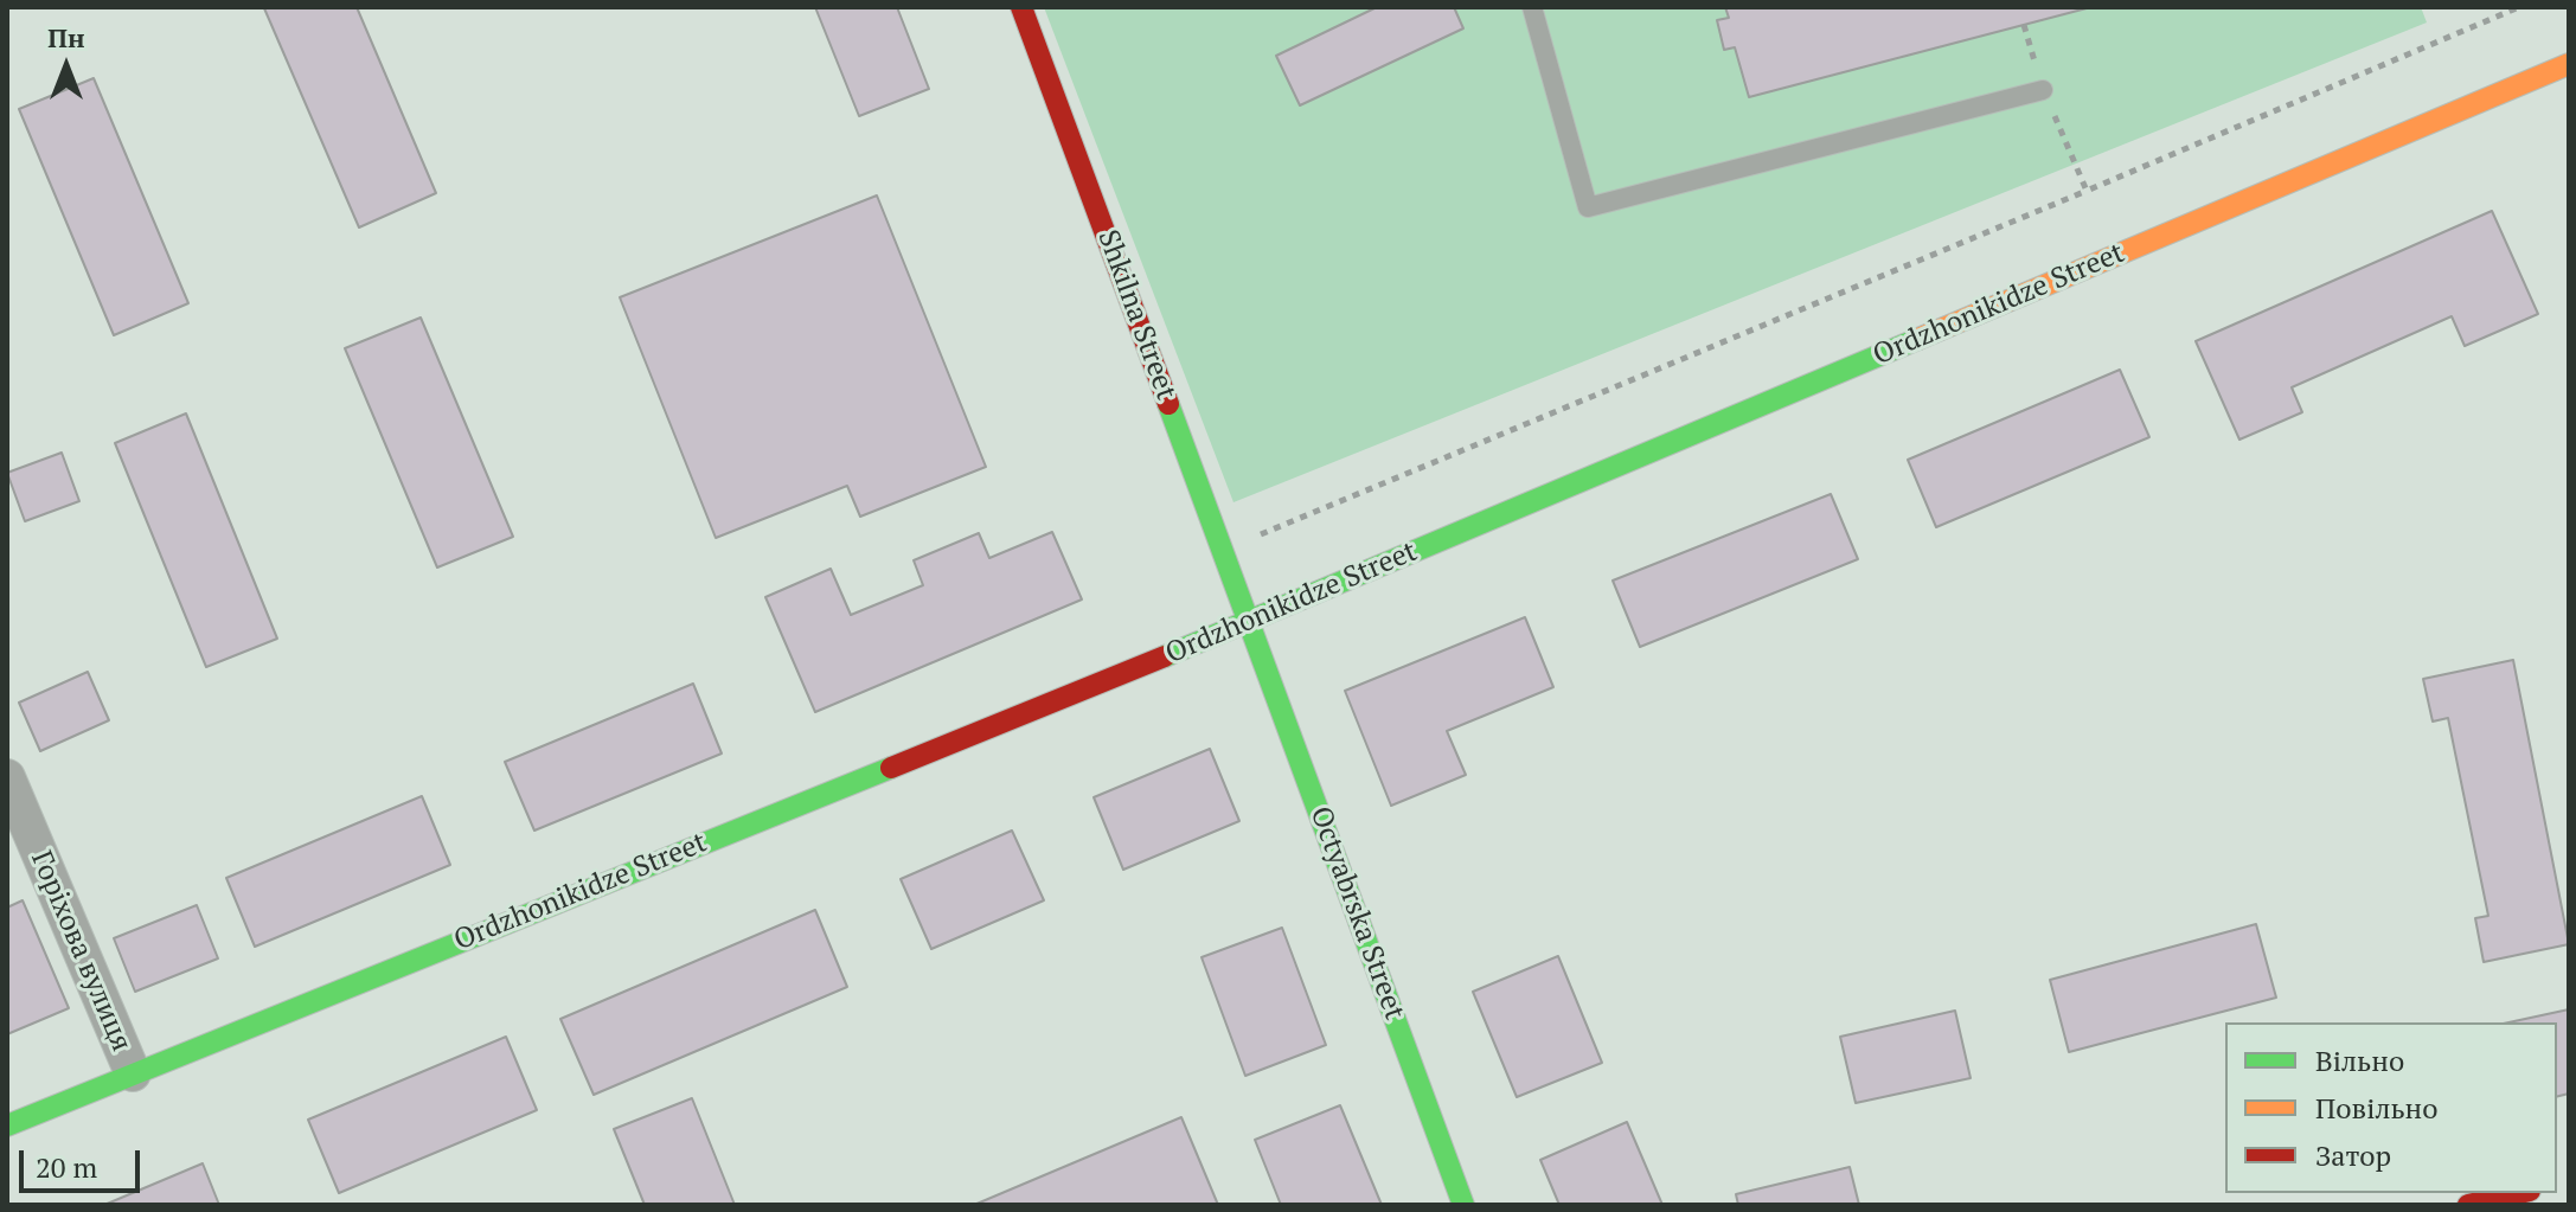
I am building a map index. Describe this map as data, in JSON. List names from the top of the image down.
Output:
{
  "streets": {
    "main road": ["Ordzhonikidze Street", "Shkilna Street", "Octyabrska Street"],
    "street": ["Горіхова вулиця"]
  },
  "crossings": [
    ["Ordzhonikidze Street", "Shkilna Street"],
    ["Ordzhonikidze Street", "Octyabrska Street"],
    ["Ordzhonikidze Street", "Горіхова вулиця"],
    ["Shkilna Street", "Octyabrska Street"]
  ],
  "legend": ["Вільно", "Повільно", "Затор"],
  "scale_bar": "20 m",
  "north": "top"
}
